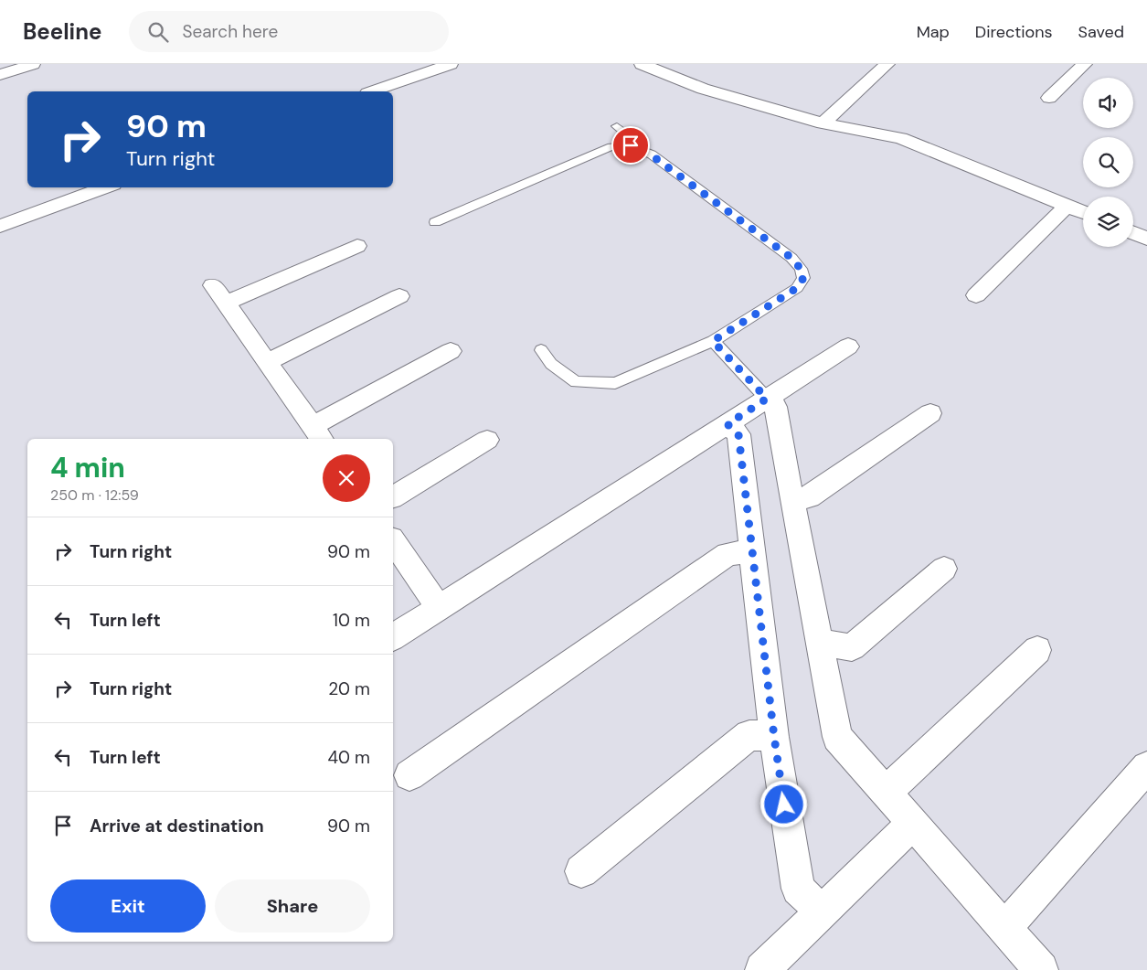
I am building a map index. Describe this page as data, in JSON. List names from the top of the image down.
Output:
{
  "page": {
    "header": "Beeline",
    "search": "Search here",
    "nav": ["Map", "Directions", "Saved"],
    "turn": ["90 m", "Turn right"],
    "heading": ["4 min", "250 m · 12:59"],
    "list": [
      {
        "name": "Turn right",
        "value": "90 m"
      },
      {
        "name": "Turn left",
        "value": "10 m"
      },
      {
        "name": "Turn right",
        "value": "20 m"
      },
      {
        "name": "Turn left",
        "value": "40 m"
      },
      {
        "name": "Arrive at destination",
        "value": "90 m"
      }
    ],
    "buttons": ["Exit", "Share"]
  }
}
